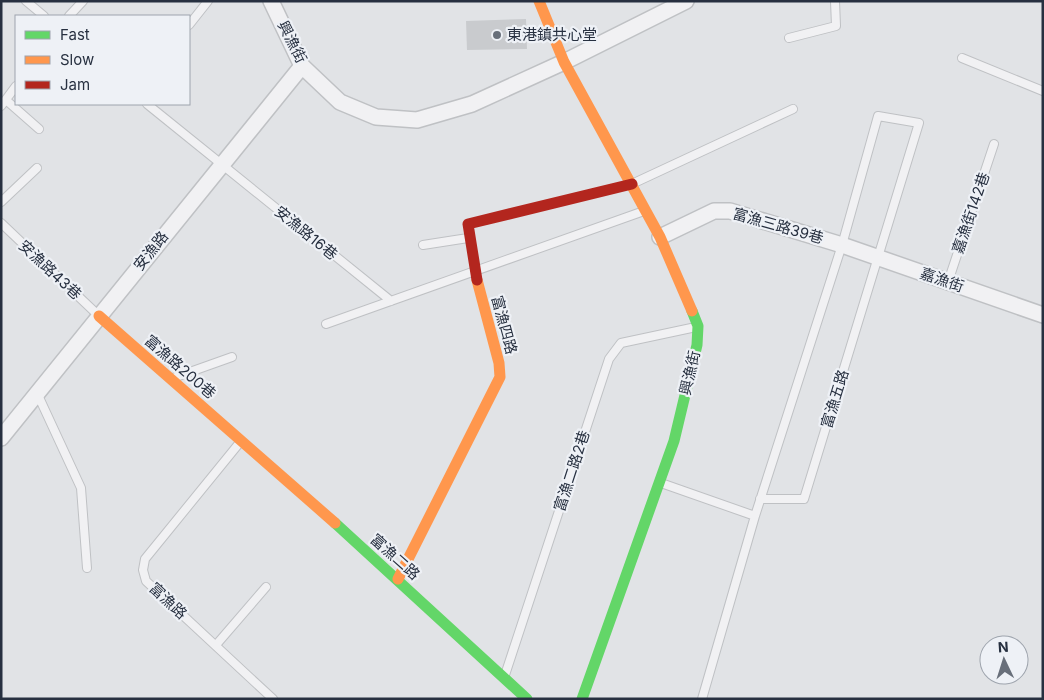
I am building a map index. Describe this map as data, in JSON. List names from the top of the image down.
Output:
{
  "streets": {
    "street": [
      "興漁街",
      "富漁三路39巷",
      "安漁路",
      "嘉漁街",
      "富漁四路",
      "富漁路200巷",
      "富漁二路"
    ],
    "lane": [
      "嘉漁街142巷",
      "安漁路16巷",
      "安漁路43巷",
      "富漁五路",
      "富漁二路2巷",
      "富漁路"
    ]
  },
  "crossings": [
    ["興漁街", "富漁三路39巷"],
    ["興漁街", "安漁路"],
    ["興漁街", "富漁二路2巷"],
    ["嘉漁街142巷", "嘉漁街"],
    ["富漁三路39巷", "嘉漁街"],
    ["安漁路16巷", "安漁路"],
    ["安漁路", "安漁路43巷"],
    ["安漁路", "富漁路200巷"],
    ["安漁路43巷", "富漁路200巷"],
    ["嘉漁街", "富漁五路"],
    ["富漁四路", "富漁二路"],
    ["富漁路200巷", "富漁二路"],
    ["富漁路200巷", "富漁路"],
    ["富漁二路2巷", "富漁二路"],
    ["富漁二路", "富漁路"]
  ],
  "places": ["東港鎮共心堂"],
  "legend": ["Fast", "Slow", "Jam"],
  "north": "top"
}
